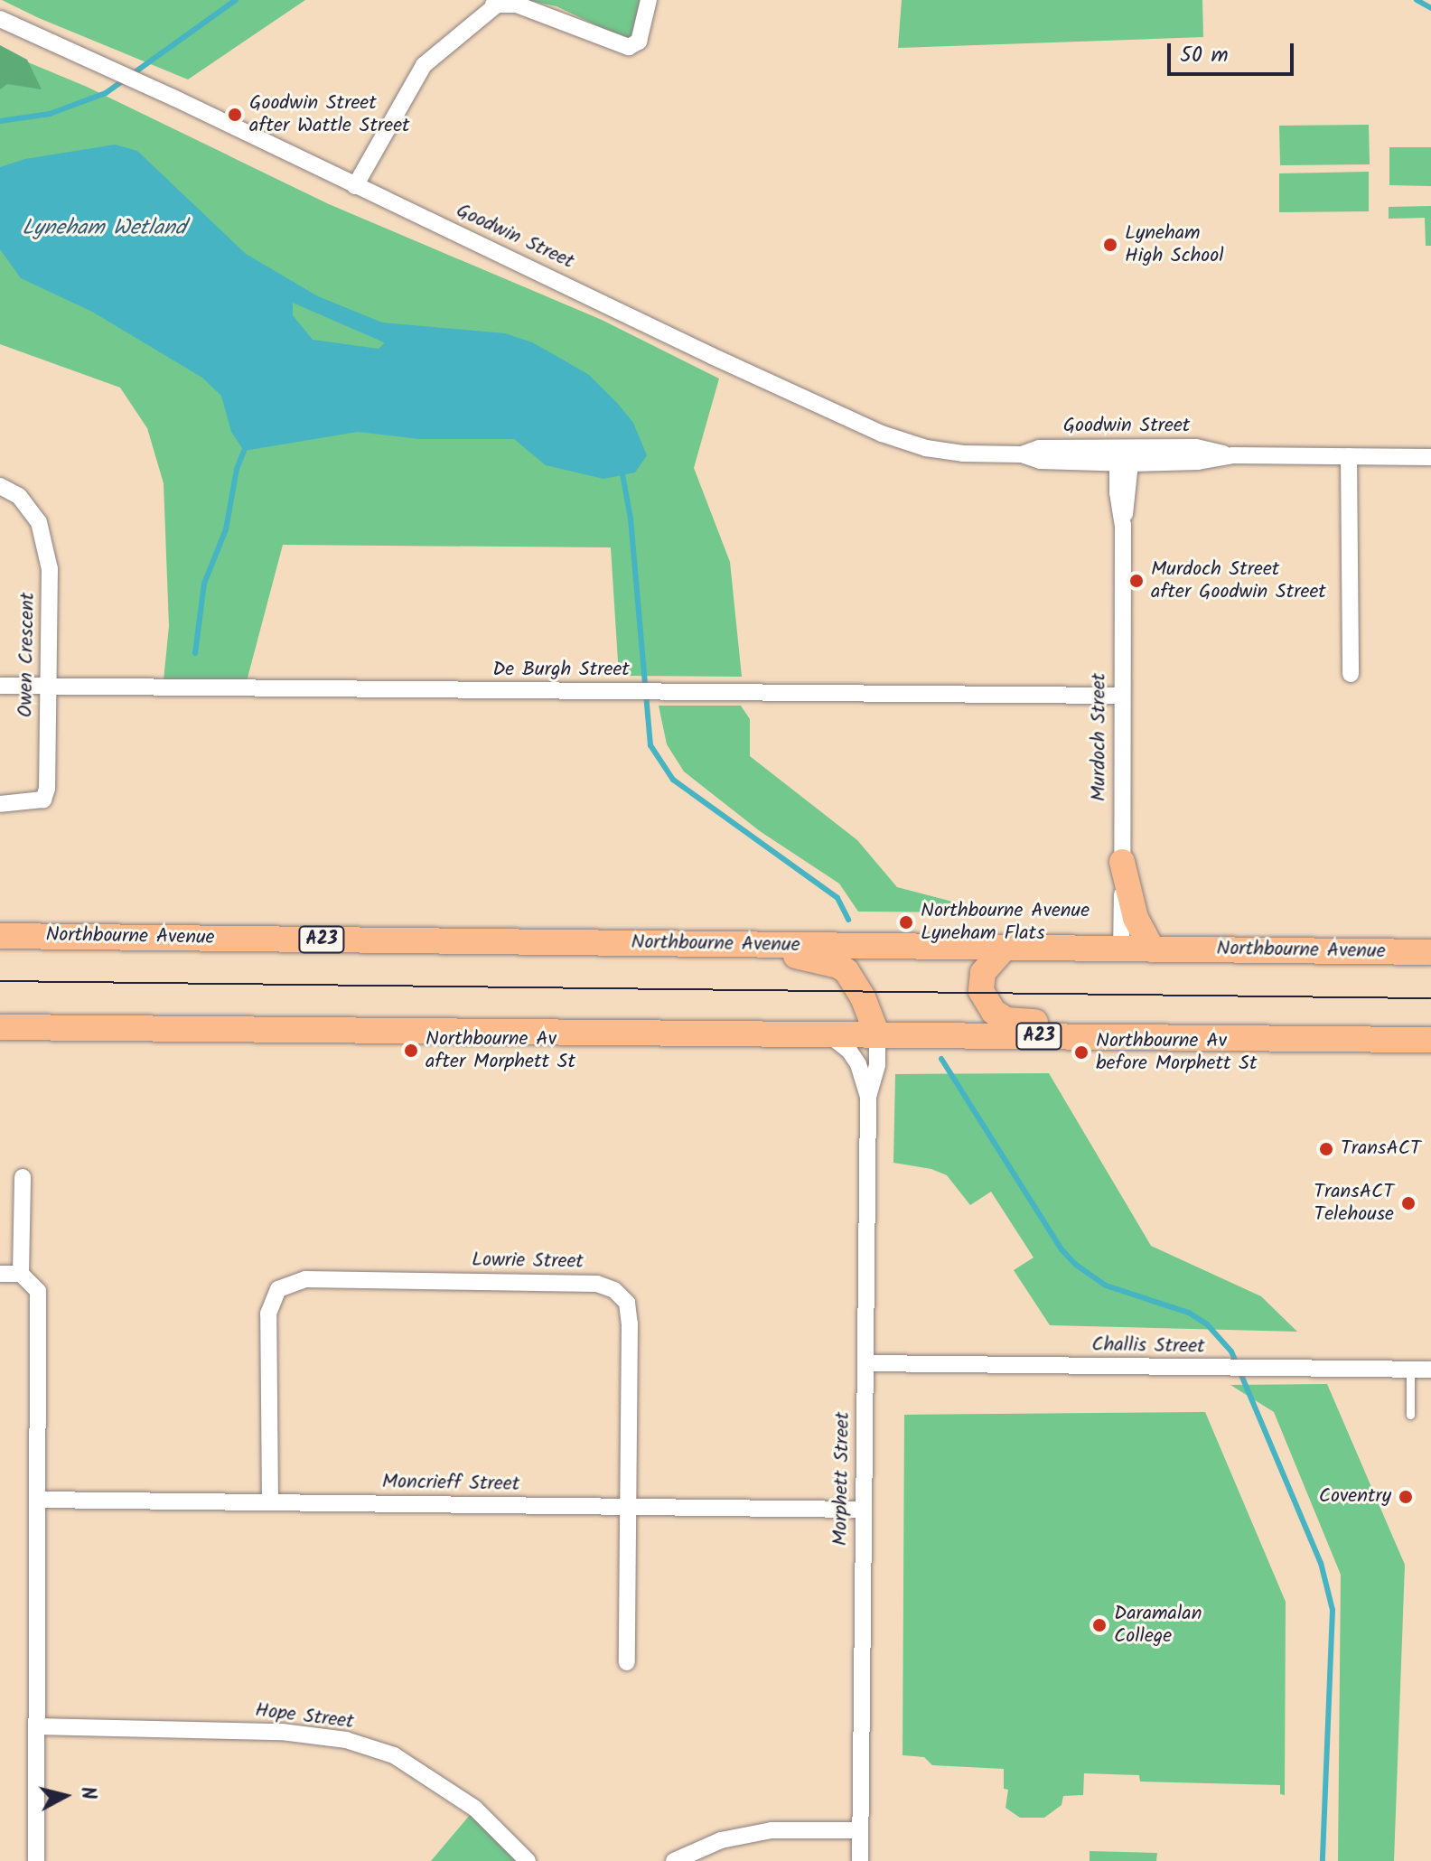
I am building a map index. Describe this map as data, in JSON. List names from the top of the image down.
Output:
{
  "streets": {
    "highway": ["Northbourne Avenue", "A23"],
    "street": [
      "Goodwin Street",
      "Owen Crescent",
      "De Burgh Street",
      "Murdoch Street",
      "Lowrie Street",
      "Challis Street",
      "Morphett Street",
      "Moncrieff Street",
      "Hope Street"
    ]
  },
  "crossings": [
    ["Goodwin Street", "Murdoch Street"],
    ["Owen Crescent", "De Burgh Street"],
    ["De Burgh Street", "Murdoch Street"],
    ["Murdoch Street", "Northbourne Avenue"],
    ["A23", "Morphett Street"],
    ["Lowrie Street", "Moncrieff Street"],
    ["Challis Street", "Morphett Street"],
    ["Morphett Street", "Moncrieff Street"]
  ],
  "water": ["Lyneham Wetland"],
  "places": [
    "Goodwin Street after Wattle Street",
    "Lyneham High School",
    "Murdoch Street after Goodwin Street",
    "Northbourne Avenue Lyneham Flats",
    "Northbourne Av after Morphett St",
    "Northbourne Av before Morphett St",
    "TransACT",
    "TransACT Telehouse",
    "Coventry",
    "Daramalan College"
  ],
  "scale_bar": "50 m",
  "north": "right"
}
